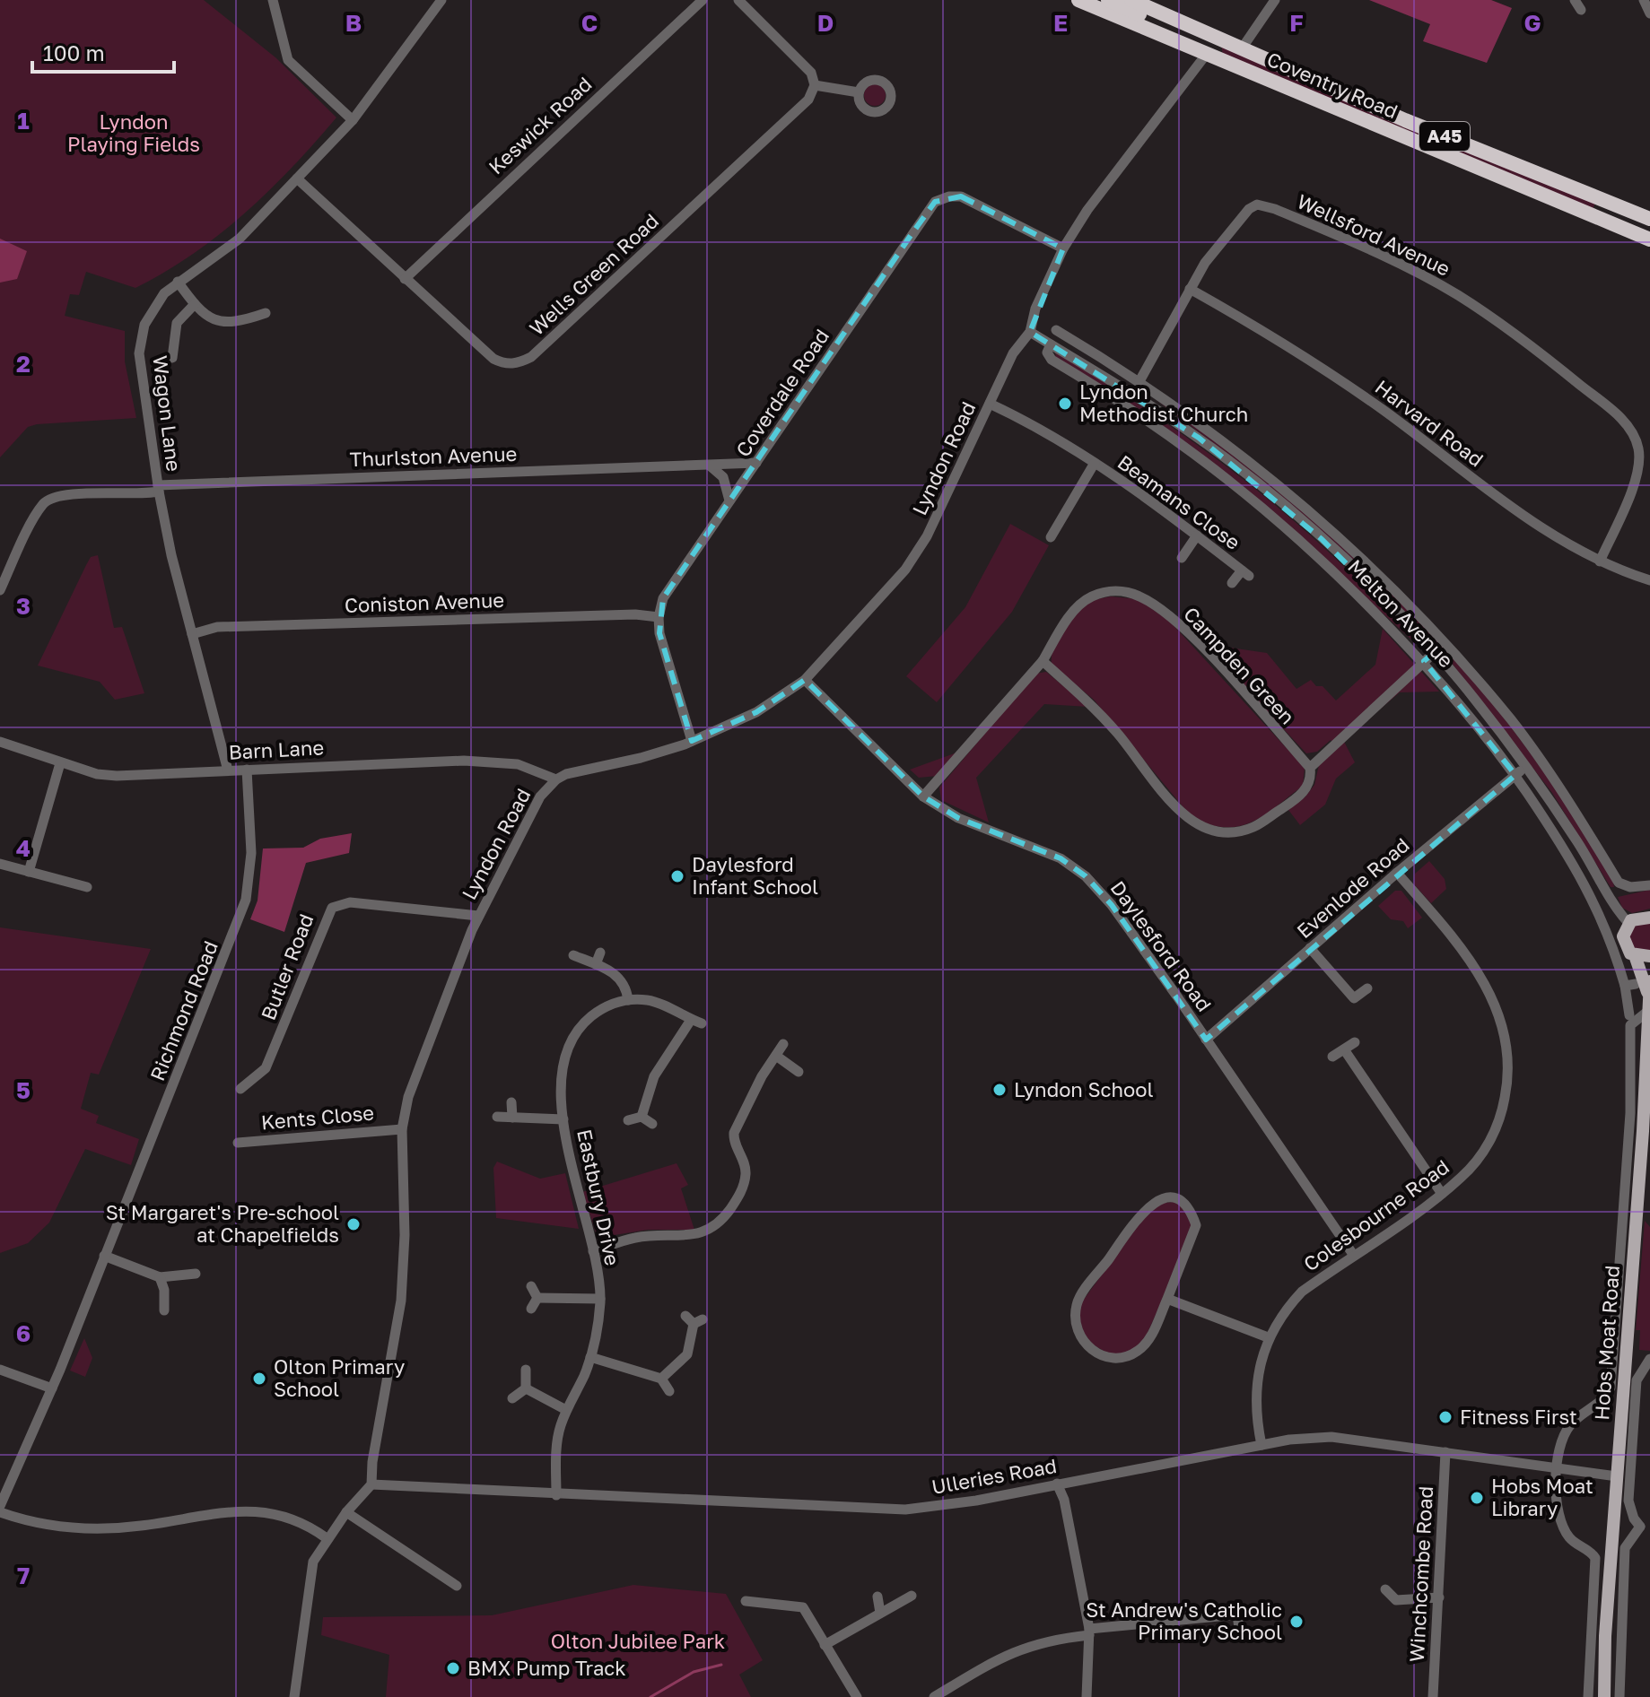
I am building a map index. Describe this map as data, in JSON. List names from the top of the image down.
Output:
{
  "streets": {
    "highway": ["Coventry Road", "A45"],
    "main road": ["Hobs Moat Road"],
    "street": [
      "Keswick Road",
      "Wellsford Avenue",
      "Wells Green Road",
      "Coverdale Road",
      "Wagon Lane",
      "Harvard Road",
      "Thurlston Avenue",
      "Lyndon Road",
      "Beamans Close",
      "Coniston Avenue",
      "Melton Avenue",
      "Campden Green",
      "Barn Lane",
      "Evenlode Road",
      "Daylesford Road",
      "Butler Road",
      "Richmond Road",
      "Kents Close",
      "Eastbury Drive",
      "Colesbourne Road",
      "Ulleries Road",
      "Winchcombe Road"
    ]
  },
  "crossings": [
    ["Coventry Road", "Lyndon Road"],
    ["Keswick Road", "Wells Green Road"],
    ["Wellsford Avenue", "Harvard Road"],
    ["Wellsford Avenue", "Melton Avenue"],
    ["Wells Green Road", "Wagon Lane"],
    ["Coverdale Road", "Thurlston Avenue"],
    ["Coverdale Road", "Lyndon Road"],
    ["Coverdale Road", "Coniston Avenue"],
    ["Wagon Lane", "Thurlston Avenue"],
    ["Wagon Lane", "Coniston Avenue"],
    ["Wagon Lane", "Barn Lane"],
    ["Lyndon Road", "Beamans Close"],
    ["Lyndon Road", "Melton Avenue"],
    ["Lyndon Road", "Barn Lane"],
    ["Lyndon Road", "Daylesford Road"],
    ["Lyndon Road", "Butler Road"],
    ["Lyndon Road", "Kents Close"],
    ["Lyndon Road", "Ulleries Road"],
    ["Melton Avenue", "Evenlode Road"],
    ["Melton Avenue", "Hobs Moat Road"],
    ["Campden Green", "Daylesford Road"],
    ["Barn Lane", "Richmond Road"],
    ["Evenlode Road", "Daylesford Road"],
    ["Evenlode Road", "Colesbourne Road"],
    ["Daylesford Road", "Colesbourne Road"],
    ["Eastbury Drive", "Ulleries Road"],
    ["Colesbourne Road", "Ulleries Road"],
    ["Hobs Moat Road", "Ulleries Road"],
    ["Ulleries Road", "Winchcombe Road"]
  ],
  "parks": ["Lyndon Playing Fields", "Olton Jubilee Park"],
  "places": [
    "Lyndon Methodist Church",
    "Daylesford Infant School",
    "Lyndon School",
    "St Margaret's Pre-school at Chapelfields",
    "Olton Primary School",
    "Fitness First",
    "Hobs Moat Library",
    "St Andrew's Catholic Primary School",
    "BMX Pump Track"
  ],
  "scale_bar": "100 m",
  "grid": {
    "columns": [
      "B",
      "C",
      "D",
      "E",
      "F",
      "G"
    ],
    "rows": [
      "1",
      "2",
      "3",
      "4",
      "5",
      "6",
      "7"
    ]
  }
}
